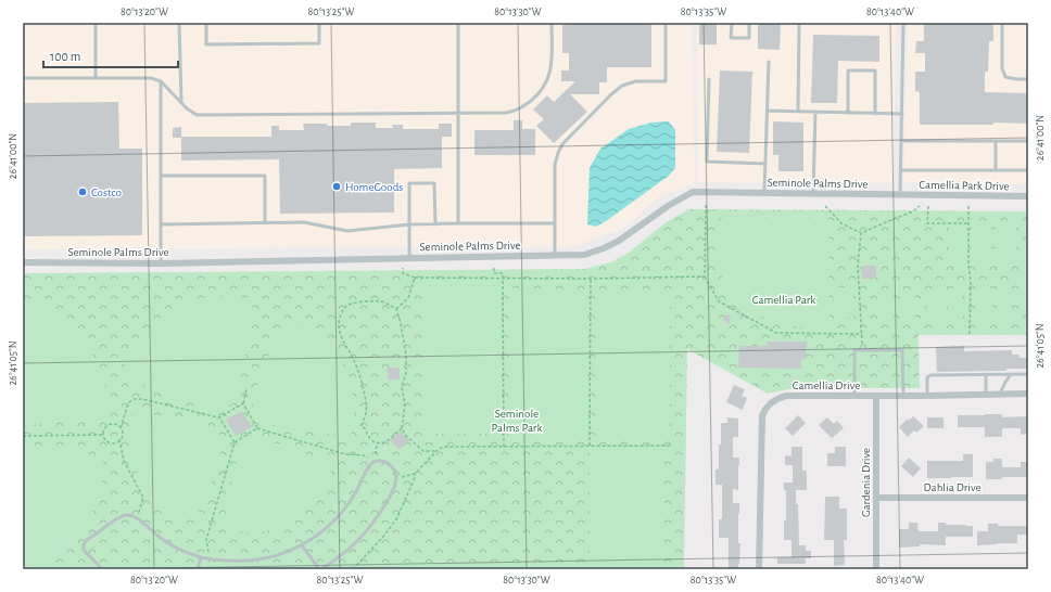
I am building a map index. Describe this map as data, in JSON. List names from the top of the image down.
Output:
{
  "streets": {
    "street": [
      "Seminole Palms Drive",
      "Camellia Park Drive",
      "Camellia Drive",
      "Gardenia Drive",
      "Dahlia Drive"
    ]
  },
  "crossings": [
    ["Seminole Palms Drive", "Camellia Park Drive"],
    ["Camellia Drive", "Gardenia Drive"],
    ["Gardenia Drive", "Dahlia Drive"]
  ],
  "parks": ["Camellia Park", "Seminole Palms Park"],
  "places": ["HomeGoods", "Costco"],
  "scale_bar": "100 m",
  "coordinates": [
    "80°13'20\"W",
    "80°13'25\"W",
    "80°13'30\"W",
    "80°13'35\"W",
    "80°13'40\"W",
    "26°41'00\"N",
    "26°41'05\"N"
  ]
}
